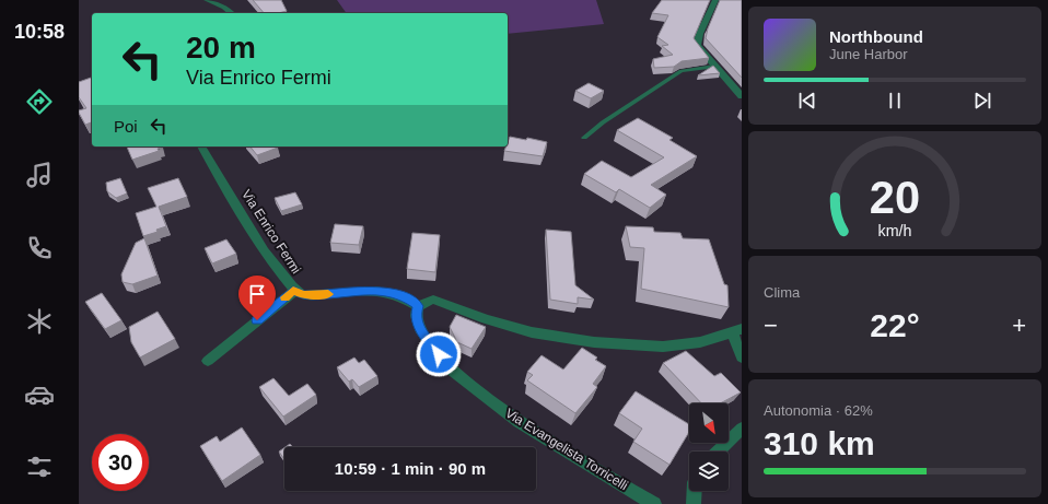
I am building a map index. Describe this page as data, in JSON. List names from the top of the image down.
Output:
{
  "streets": {
    "street": ["Via Enrico Fermi", "Via Evangelista Torricelli"]
  },
  "crossings": [
    ["Via Enrico Fermi", "Via Evangelista Torricelli"]
  ],
  "north": "bottom right",
  "page": {
    "tabs": "10:58",
    "turn": ["20 m", "Via Enrico Fermi"],
    "song": ["Northbound", "June Harbor"],
    "then": "Poi",
    "tile": [
      "Clima",
      ["Autonomia · 62%", "310 km"]
    ],
    "heat": ["−", "22°", "+"],
    "limit": "30",
    "trip": "10:59 · 1 min · 90 m",
    "gauge": ["20", "km/h"]
  }
}
